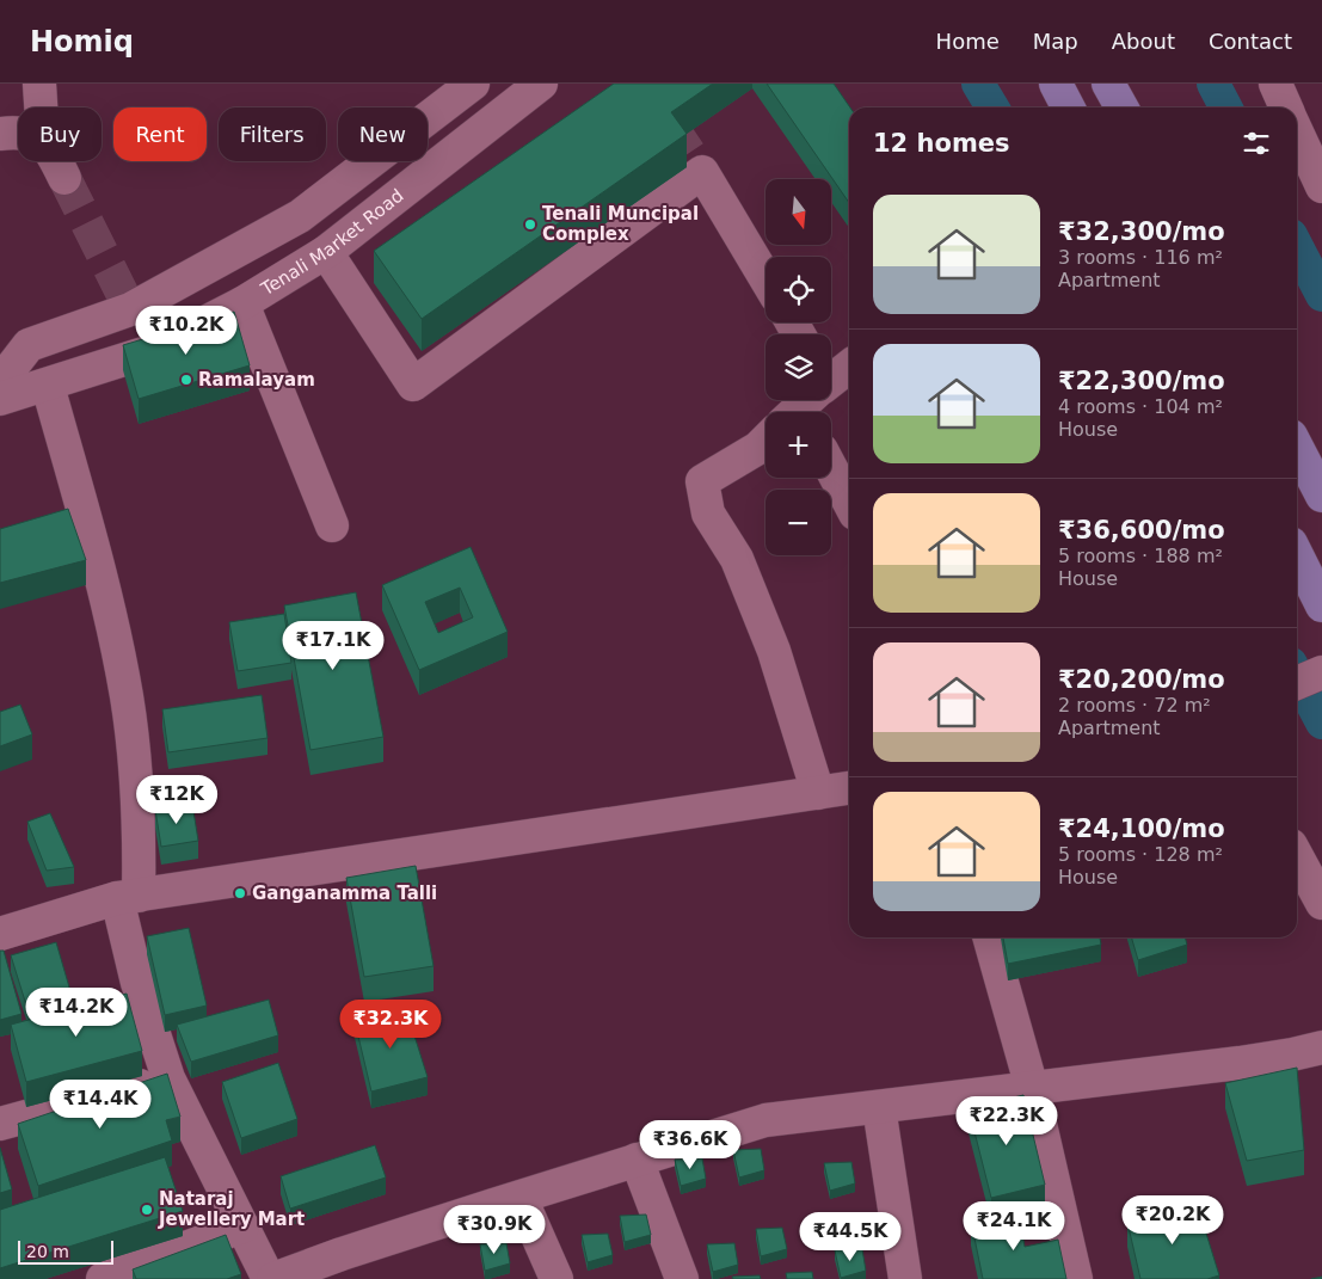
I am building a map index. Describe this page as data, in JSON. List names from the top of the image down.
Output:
{
  "streets": {
    "street": ["Tenali Market Road"]
  },
  "places": [
    "Tenali Muncipal Complex",
    "Ramalayam",
    "Ganganamma Talli",
    "Nataraj Jewellery Mart"
  ],
  "scale_bar": "20 m",
  "north": "bottom",
  "page": {
    "header": "Homiq",
    "nav": [
      "Home",
      "Map",
      "About",
      "Contact"
    ],
    "chip": [
      "Buy",
      "Rent",
      "Filters",
      "New"
    ],
    "heading": "12 homes",
    "map_buttons": ["+", "−"],
    "list": [
      {
        "name": "₹32,300/mo",
        "note": "3 rooms · 116 m² · Apartment"
      },
      {
        "name": "₹22,300/mo",
        "note": "4 rooms · 104 m² · House"
      },
      {
        "name": "₹36,600/mo",
        "note": "5 rooms · 188 m² · House"
      },
      {
        "name": "₹20,200/mo",
        "note": "2 rooms · 72 m² · Apartment"
      },
      {
        "name": "₹24,100/mo",
        "note": "5 rooms · 128 m² · House"
      }
    ],
    "price": [
      "₹10.2K",
      "₹17.1K",
      "₹12K",
      "₹14.2K",
      "₹32.3K",
      "₹14.4K",
      "₹22.3K",
      "₹36.6K",
      "₹20.2K",
      "₹24.1K",
      "₹30.9K",
      "₹44.5K"
    ],
    "scale": "20 m"
  }
}
